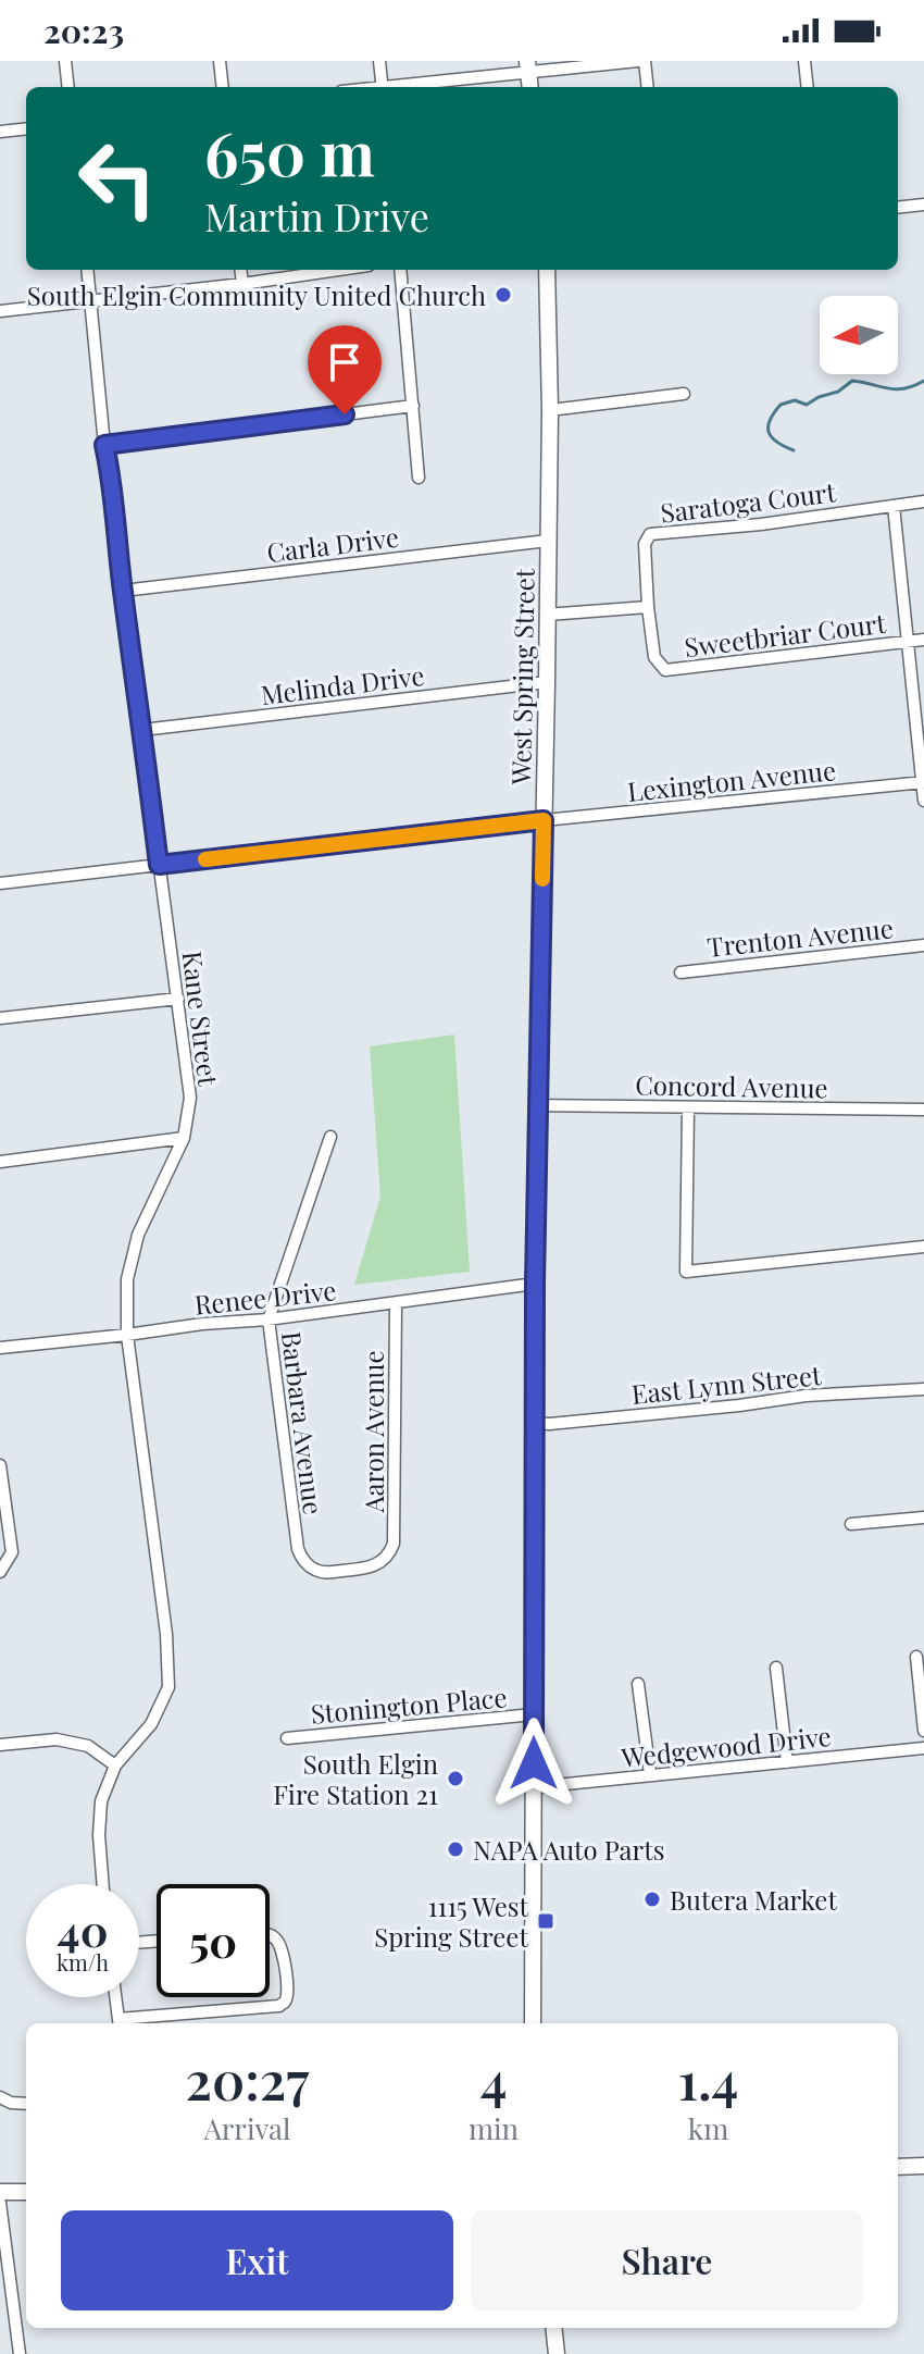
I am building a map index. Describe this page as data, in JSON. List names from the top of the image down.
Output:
{
  "streets": {
    "main road": ["West Spring Street"],
    "street": [
      "Saratoga Court",
      "Carla Drive",
      "Sweetbriar Court",
      "Melinda Drive",
      "Lexington Avenue",
      "Trenton Avenue",
      "Kane Street",
      "Concord Avenue",
      "Renee Drive",
      "East Lynn Street",
      "Barbara Avenue",
      "Aaron Avenue",
      "Stonington Place",
      "Wedgewood Drive"
    ]
  },
  "crossings": [
    ["Saratoga Court", "Sweetbriar Court"],
    ["Carla Drive", "West Spring Street"],
    ["Carla Drive", "Kane Street"],
    ["West Spring Street", "Melinda Drive"],
    ["West Spring Street", "Lexington Avenue"],
    ["West Spring Street", "Concord Avenue"],
    ["West Spring Street", "Renee Drive"],
    ["West Spring Street", "East Lynn Street"],
    ["West Spring Street", "Stonington Place"],
    ["West Spring Street", "Wedgewood Drive"],
    ["Melinda Drive", "Kane Street"],
    ["Lexington Avenue", "Kane Street"],
    ["Kane Street", "Renee Drive"],
    ["Renee Drive", "Barbara Avenue"],
    ["Renee Drive", "Aaron Avenue"],
    ["Barbara Avenue", "Aaron Avenue"]
  ],
  "places": {
    "other": [
      "South Elgin Community United Church",
      "South Elgin Fire Station 21",
      "NAPA Auto Parts",
      "Butera Market"
    ],
    "transit": ["1115 West Spring Street"]
  },
  "north": "left",
  "page": {
    "status": "20:23",
    "turn": ["650 m", "Martin Drive"],
    "speed": "40 km/h",
    "limit": "50",
    "eta": [
      "20:27",
      "Arrival",
      "4",
      "min",
      "1.4",
      "km"
    ],
    "buttons": ["Exit", "Share"]
  }
}
